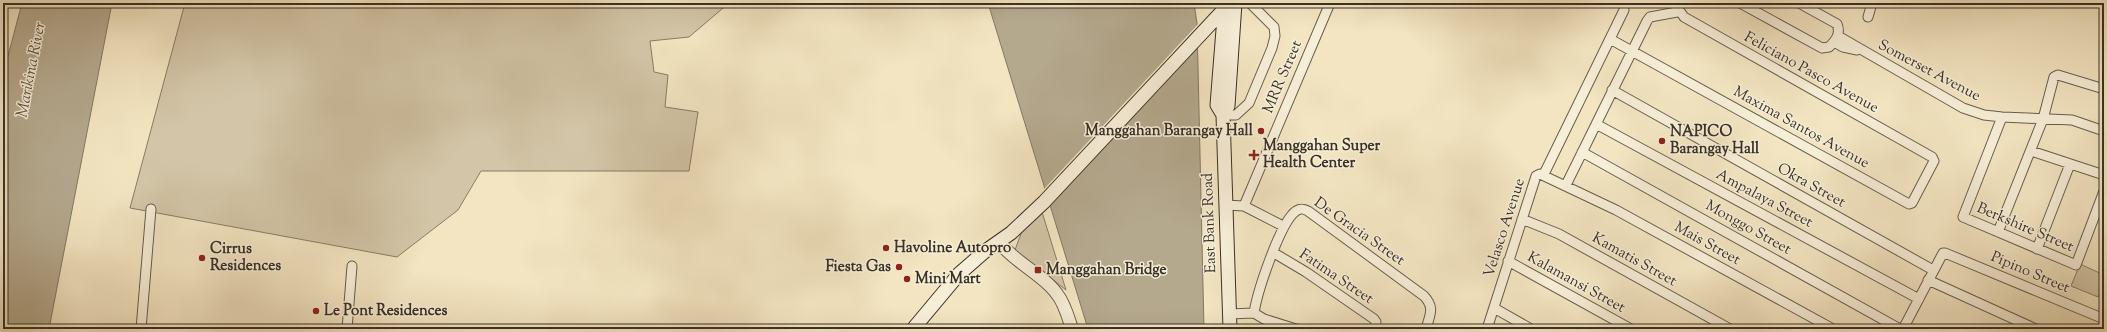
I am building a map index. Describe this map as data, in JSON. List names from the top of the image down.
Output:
{
  "streets": {
    "main road": ["East Bank Road"],
    "street": [
      "Somerset Avenue",
      "Feliciano Pasco Avenue",
      "MRR Street",
      "Maxima Santos Avenue",
      "Okra Street",
      "Ampalaya Street",
      "Velasco Avenue",
      "Monggo Street",
      "Berkshire Street",
      "De Gracia Street",
      "Mais Street",
      "Kamatis Street",
      "Pipino Street",
      "Fatima Street",
      "Kalamansi Street"
    ]
  },
  "crossings": [
    ["Somerset Avenue", "Berkshire Street"],
    ["Feliciano Pasco Avenue", "Maxima Santos Avenue"],
    ["Okra Street", "Pipino Street"],
    ["Velasco Avenue", "Mais Street"],
    ["Velasco Avenue", "Kamatis Street"],
    ["Velasco Avenue", "Kalamansi Street"],
    ["De Gracia Street", "Fatima Street"]
  ],
  "water": ["Marikina River"],
  "places": {
    "other": [
      "Manggahan Barangay Hall",
      "NAPICO Barangay Hall",
      "Havoline Autopro",
      "Cirrus Residences",
      "Fiesta Gas",
      "Mini Mart",
      "Le Pont Residences"
    ],
    "health": ["Manggahan Super Health Center"],
    "transit": ["Manggahan Bridge"]
  }
}
